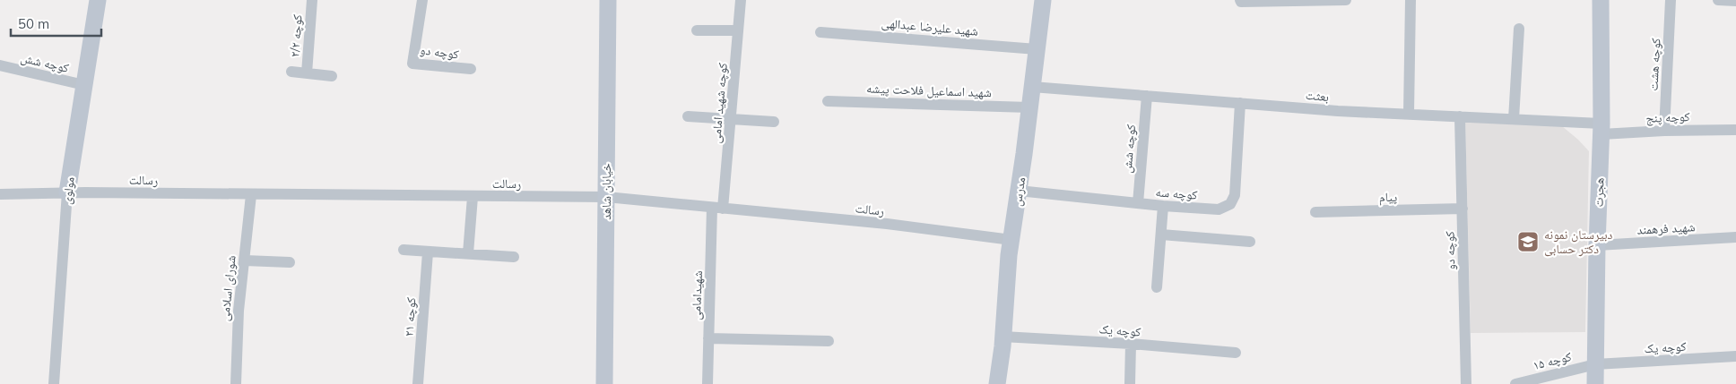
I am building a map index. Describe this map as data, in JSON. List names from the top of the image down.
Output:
{
  "streets": {
    "street": [
      "شهید علیرضا عبدالهی",
      "کوچه ۲/۲",
      "کوچه دو",
      "کوچه شش",
      "کوچه هشت",
      "شهید اسماعیل فلاحت پیشه",
      "بعثت",
      "کوچه شهید امامی",
      "کوچه پنج",
      "رسالت",
      "مولوی",
      "خیابان شاهد",
      "مدرس",
      "هجرت",
      "کوچه سه",
      "پیام",
      "شهید فرهمند",
      "شورای اسلامی",
      "شهیدامامی",
      "کوچه ۲۱",
      "کوچه یک",
      "کوچه ۱۵"
    ]
  },
  "crossings": [
    ["شهید علیرضا عبدالهی", "مدرس"],
    ["کوچه دو", "بعثت"],
    ["کوچه دو", "پیام"],
    ["کوچه شش", "بعثت"],
    ["کوچه شش", "مولوی"],
    ["کوچه شش", "کوچه سه"],
    ["کوچه هشت", "کوچه پنج"],
    ["شهید اسماعیل فلاحت پیشه", "مدرس"],
    ["بعثت", "کوچه پنج"],
    ["بعثت", "مدرس"],
    ["بعثت", "هجرت"],
    ["بعثت", "کوچه سه"],
    ["کوچه شهید امامی", "رسالت"],
    ["کوچه شهید امامی", "شهیدامامی"],
    ["کوچه پنج", "هجرت"],
    ["رسالت", "مولوی"],
    ["رسالت", "خیابان شاهد"],
    ["رسالت", "مدرس"],
    ["رسالت", "شورای اسلامی"],
    ["رسالت", "شهیدامامی"],
    ["مدرس", "کوچه سه"],
    ["مدرس", "کوچه یک"],
    ["هجرت", "شهید فرهمند"],
    ["هجرت", "کوچه یک"],
    ["هجرت", "کوچه ۱۵"],
    ["کوچه یک", "کوچه ۱۵"]
  ],
  "places": {
    "school or university": ["دبیرستان نمونه دکتر حسابی"]
  },
  "scale_bar": "50 m"
}
